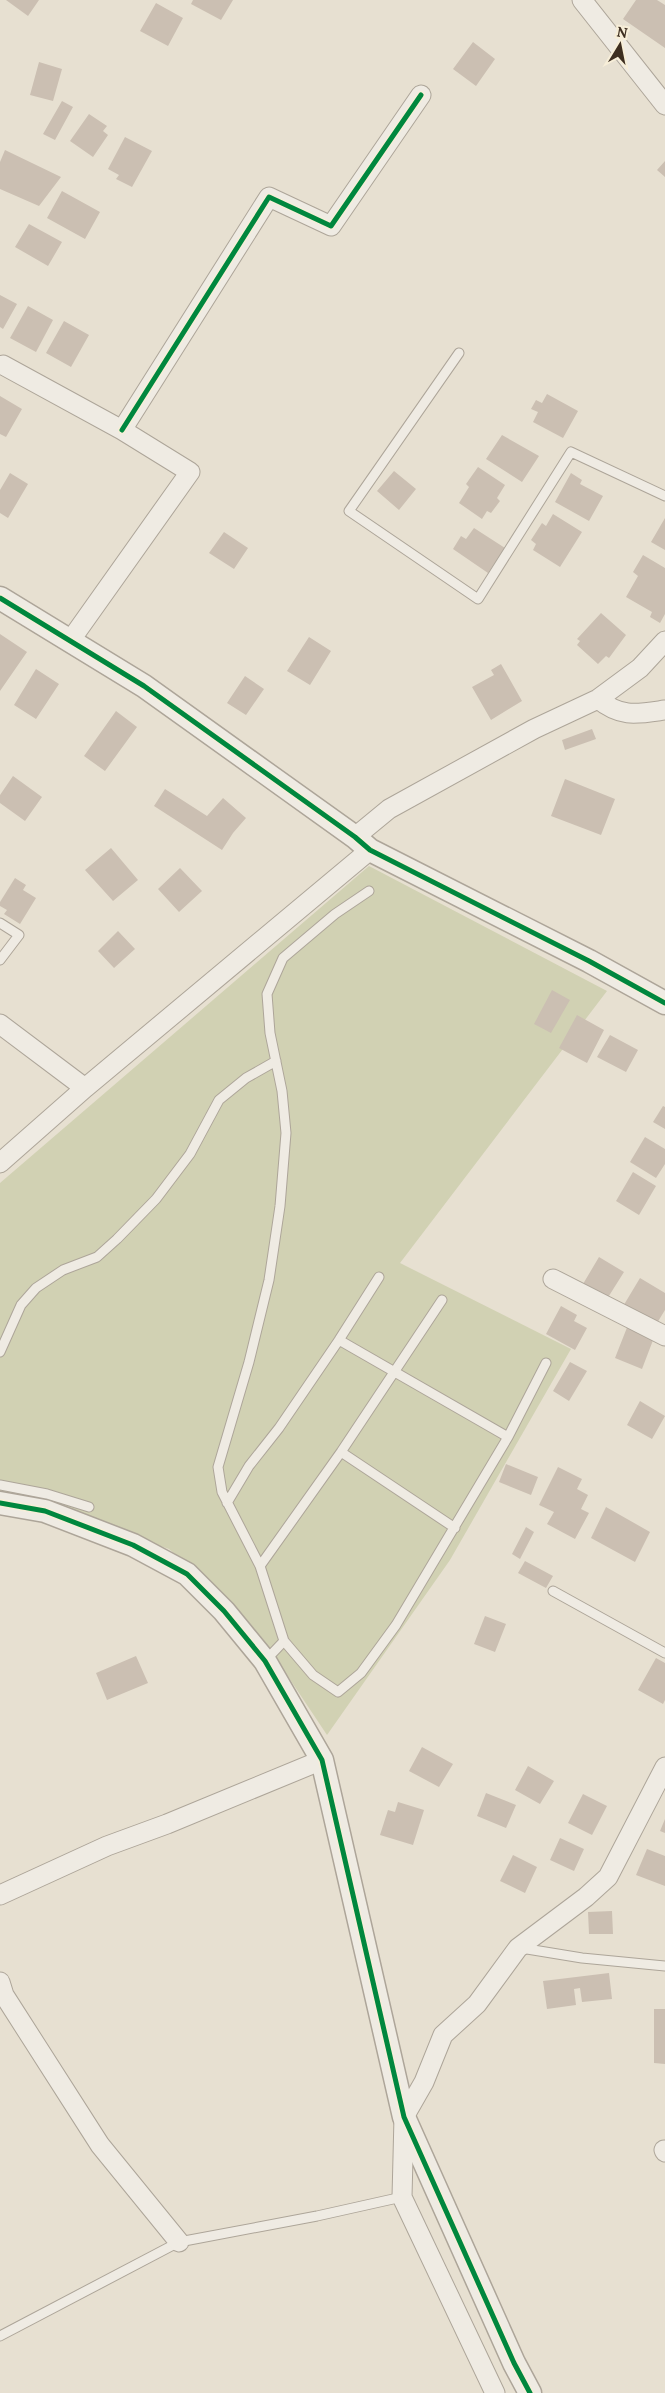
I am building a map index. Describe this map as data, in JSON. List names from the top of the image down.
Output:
{
  "north": "top"
}
